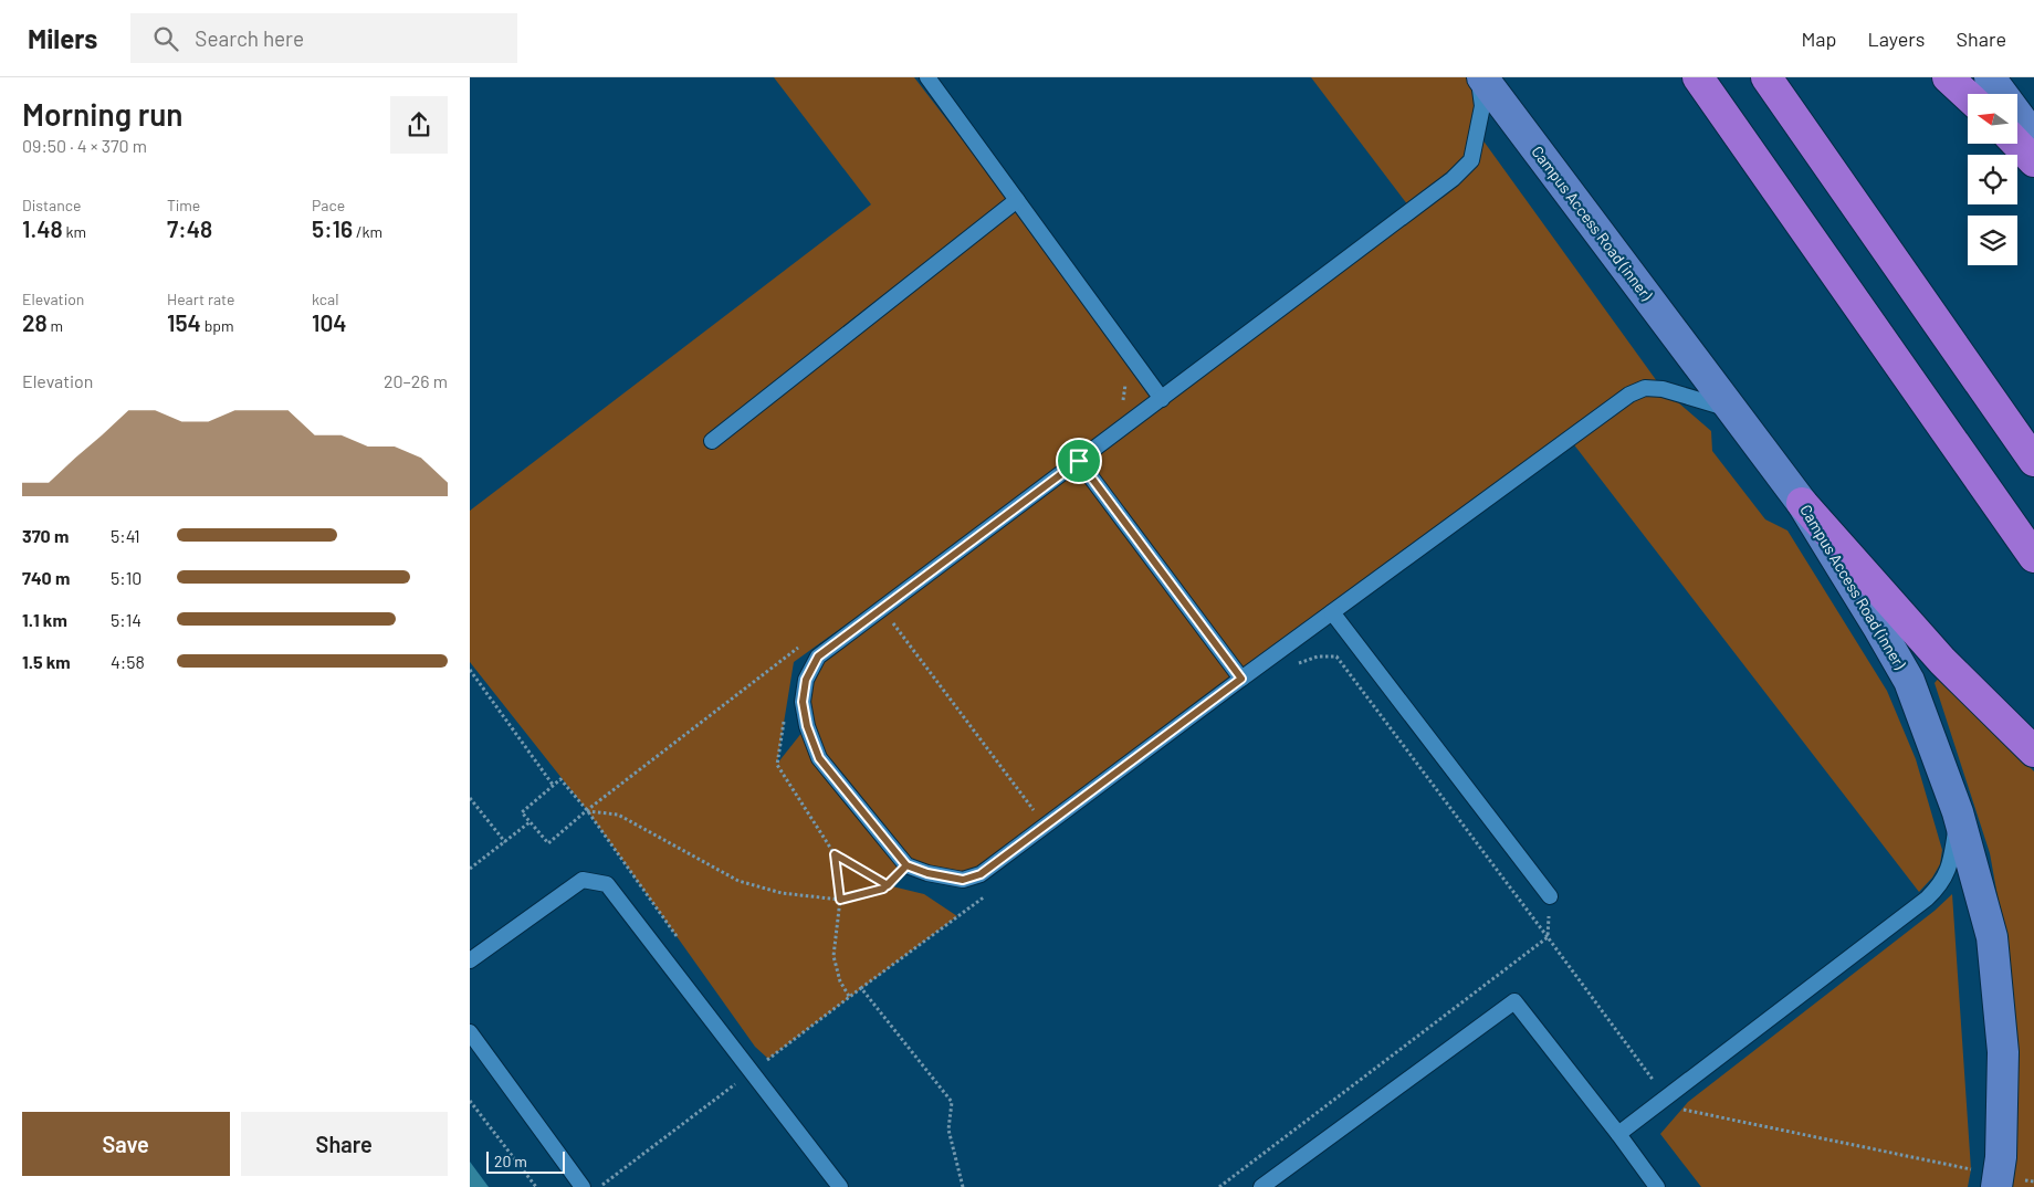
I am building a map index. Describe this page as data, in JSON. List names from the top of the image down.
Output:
{
  "streets": {
    "street": ["Campus Access Road (inner)"]
  },
  "scale_bar": "20 m",
  "north": "left",
  "page": {
    "header": "Milers",
    "search": "Search here",
    "nav": ["Map", "Layers", "Share"],
    "heading": ["Morning run", "09:50 · 4 × 370 m"],
    "stats": [
      ["Distance", "1.48 km"],
      ["Time", "7:48"],
      ["Pace", "5:16 /km"],
      ["Elevation", "28 m"],
      ["Heart rate", "154 bpm"],
      ["kcal", "104"]
    ],
    "chart": ["Elevation", "20–26 m"],
    "list": [
      {
        "name": "370 m",
        "note": "5:41"
      },
      {
        "name": "740 m",
        "note": "5:10"
      },
      {
        "name": "1.1 km",
        "note": "5:14"
      },
      {
        "name": "1.5 km",
        "note": "4:58"
      }
    ],
    "buttons": ["Save", "Share"],
    "scale": "20 m"
  }
}
